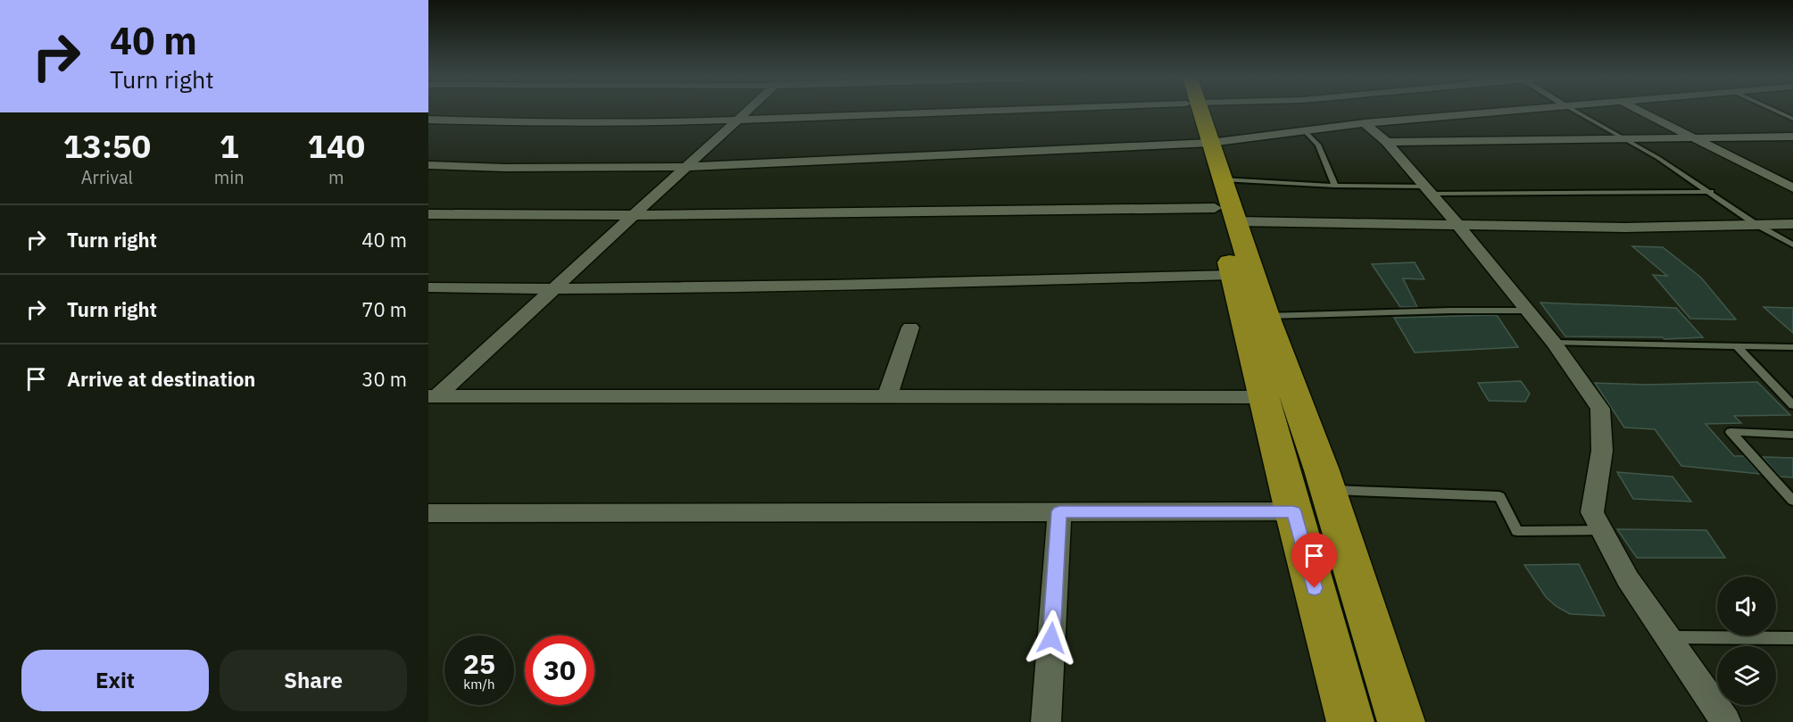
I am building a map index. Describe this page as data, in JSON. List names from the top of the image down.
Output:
{
  "page": {
    "turn": ["40 m", "Turn right"],
    "eta": [
      "13:50",
      "Arrival",
      "1",
      "min",
      "140",
      "m"
    ],
    "list": [
      {
        "name": "Turn right",
        "value": "40 m"
      },
      {
        "name": "Turn right",
        "value": "70 m"
      },
      {
        "name": "Arrive at destination",
        "value": "30 m"
      }
    ],
    "speed": "25 km/h",
    "limit": "30",
    "buttons": ["Exit", "Share"]
  }
}
